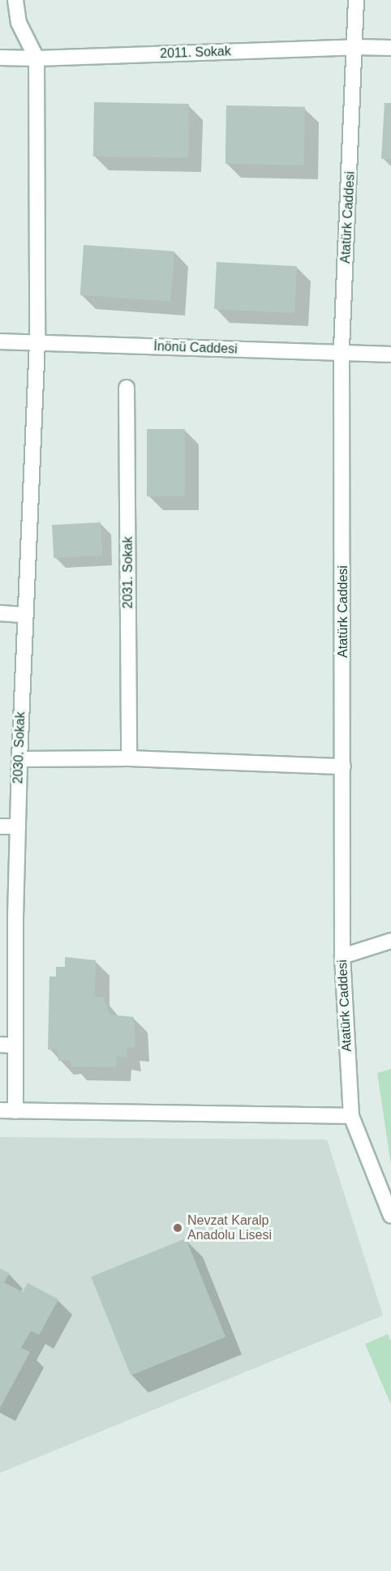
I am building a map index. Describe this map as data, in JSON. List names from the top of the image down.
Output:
{
  "streets": {
    "street": [
      "2011. Sokak",
      "Atatürk Caddesi",
      "İnönü Caddesi",
      "2031. Sokak",
      "2030. Sokak"
    ]
  },
  "crossings": [
    ["2011. Sokak", "Atatürk Caddesi"],
    ["2011. Sokak", "2030. Sokak"],
    ["Atatürk Caddesi", "İnönü Caddesi"],
    ["İnönü Caddesi", "2030. Sokak"]
  ],
  "places": ["Nevzat Karalp Anadolu Lisesi"]
}
